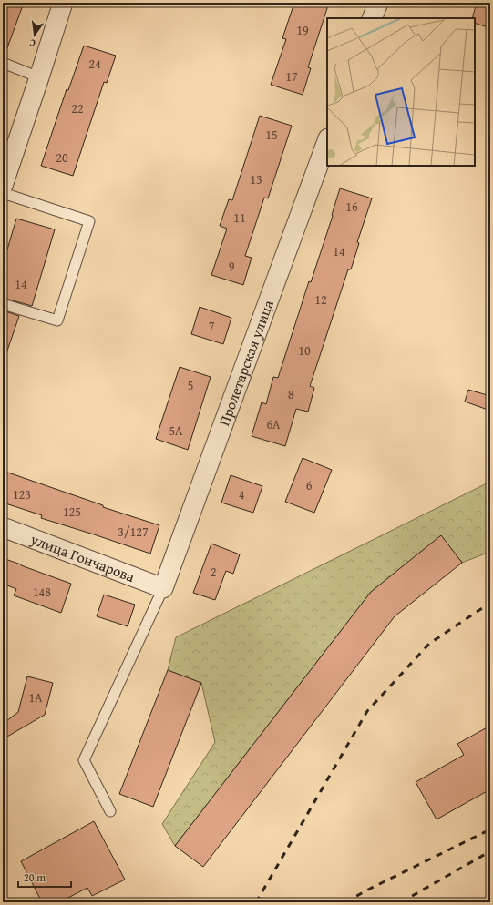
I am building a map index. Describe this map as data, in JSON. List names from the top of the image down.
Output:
{
  "streets": {
    "street": ["Пролетарская улица", "улица Гончарова"]
  },
  "crossings": [
    ["Пролетарская улица", "улица Гончарова"]
  ],
  "house_numbers": [
    "19",
    "24",
    "17",
    "22",
    "15",
    "20",
    "13",
    "16",
    "11",
    "14",
    "9",
    "14",
    "12",
    "7",
    "10",
    "5",
    "8",
    "6А",
    "5А",
    "6",
    "123",
    "4",
    "125",
    "3/127",
    "2",
    "148",
    "1А"
  ],
  "scale_bar": "20 m",
  "north": "bottom"
}
